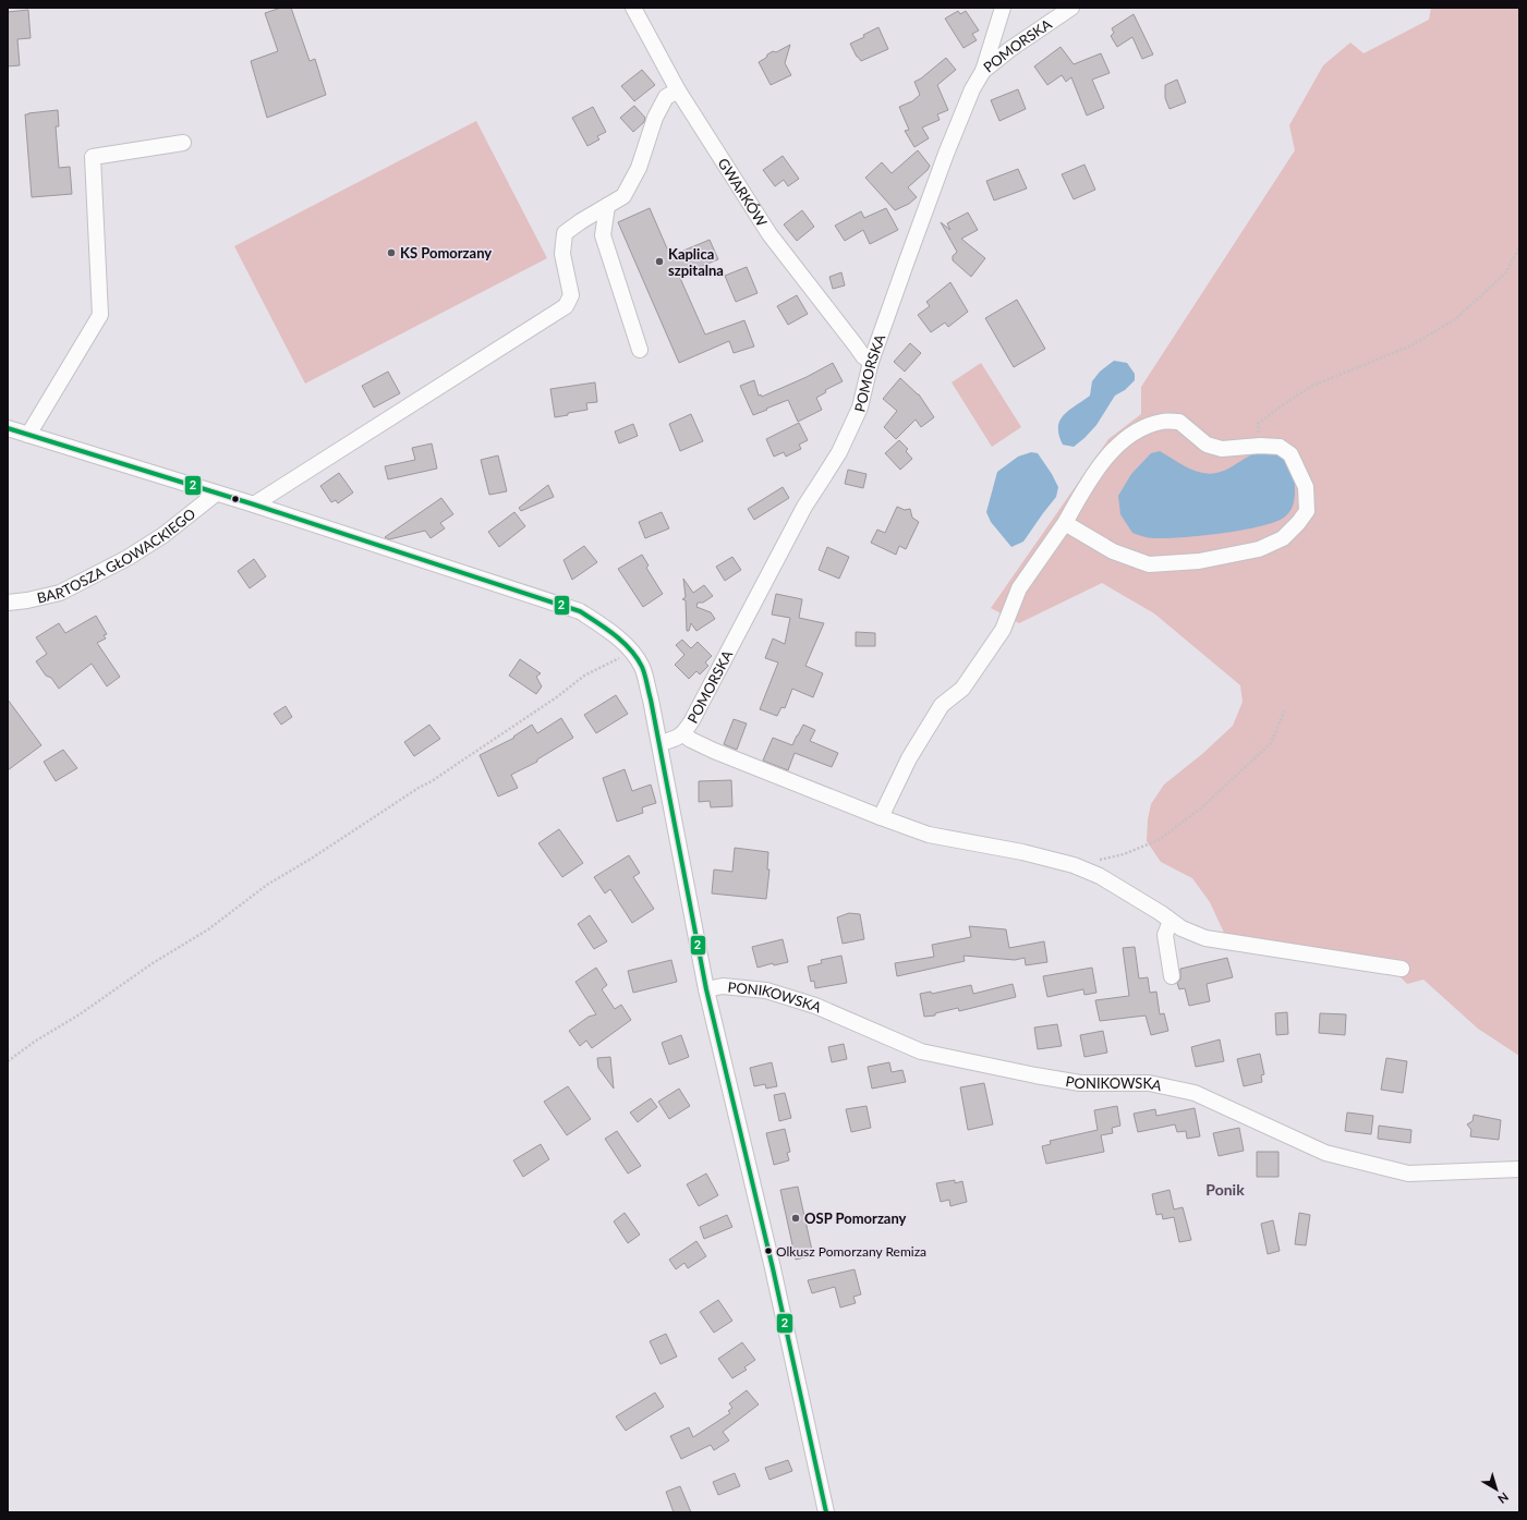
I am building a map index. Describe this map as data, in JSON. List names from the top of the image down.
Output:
{
  "streets": {
    "street": [
      "POMORSKA",
      "GWARKÓW",
      "BARTOSZA GŁOWACKIEGO",
      "PONIKOWSKA"
    ]
  },
  "crossings": [
    ["POMORSKA", "GWARKÓW"]
  ],
  "districts": ["Ponik"],
  "places": [
    "KS Pomorzany",
    "Kaplica szpitalna",
    "OSP Pomorzany",
    "Olkusz Pomorzany Remiza"
  ],
  "lines": ["transit line 2"],
  "north": "bottom right"
}
